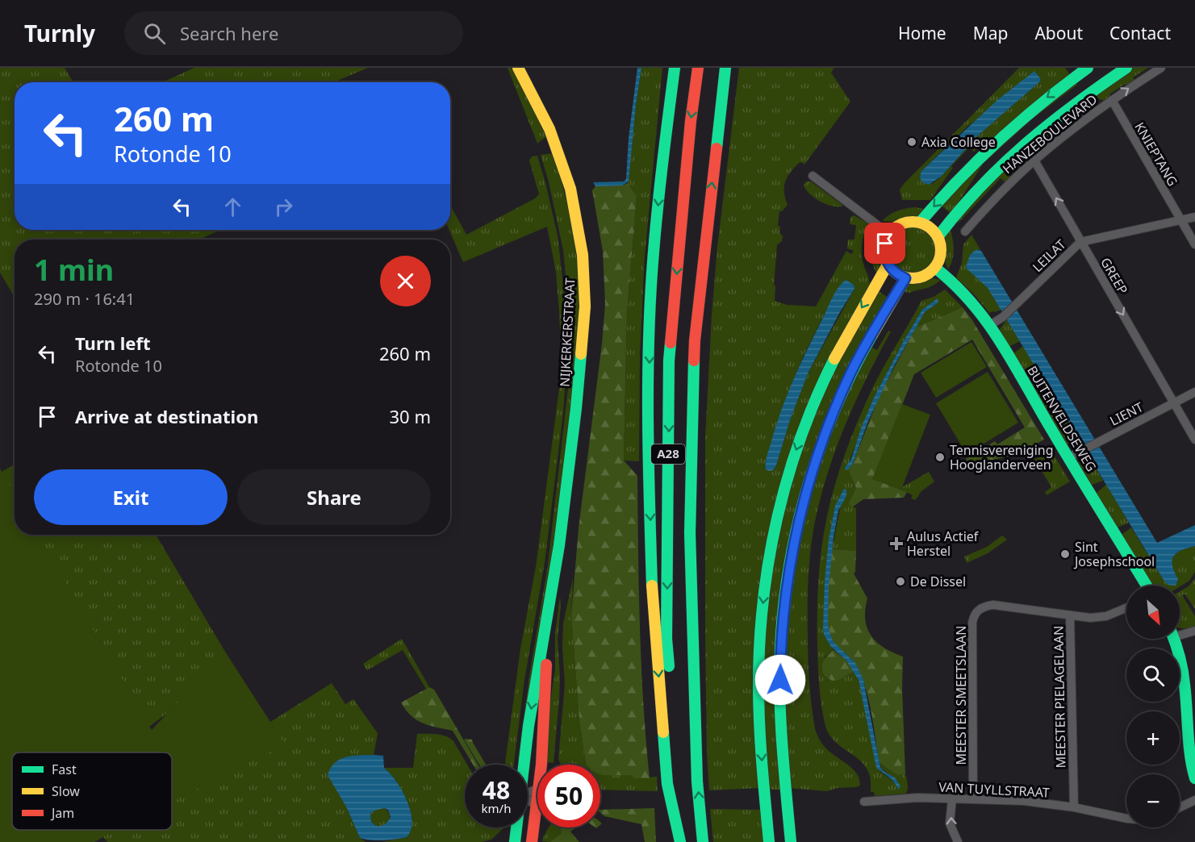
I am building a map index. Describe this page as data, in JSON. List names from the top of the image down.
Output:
{
  "streets": {
    "main road": [
      "HANZEBOULEVARD",
      "NIJKERKERSTRAAT",
      "BUITENVELDSEWEG",
      "A28"
    ],
    "street": [
      "KNIEPTANG",
      "LEILAT",
      "GREEP",
      "LIENT",
      "MEESTER SMEETSLAAN",
      "MEESTER PIELAGELAAN",
      "VAN TUYLLSTRAAT"
    ]
  },
  "crossings": [
    ["HANZEBOULEVARD", "KNIEPTANG"],
    ["HANZEBOULEVARD", "GREEP"],
    ["HANZEBOULEVARD", "BUITENVELDSEWEG"],
    ["KNIEPTANG", "LEILAT"],
    ["LEILAT", "GREEP"],
    ["LEILAT", "BUITENVELDSEWEG"],
    ["GREEP", "LIENT"],
    ["LIENT", "BUITENVELDSEWEG"],
    ["MEESTER SMEETSLAAN", "MEESTER PIELAGELAAN"],
    ["MEESTER SMEETSLAAN", "VAN TUYLLSTRAAT"],
    ["MEESTER PIELAGELAAN", "VAN TUYLLSTRAAT"]
  ],
  "places": {
    "other": [
      "Axia College",
      "Tennisvereniging Hooglanderveen",
      "Sint Josephschool",
      "De Dissel"
    ],
    "health": ["Aulus Actief Herstel"]
  },
  "legend": ["Fast", "Slow", "Jam"],
  "north": "bottom right",
  "page": {
    "header": "Turnly",
    "search": "Search here",
    "nav": [
      "Home",
      "Map",
      "About",
      "Contact"
    ],
    "turn": ["260 m", "Rotonde 10"],
    "heading": ["1 min", "290 m · 16:41"],
    "list": [
      {
        "name": "Turn left",
        "note": "Rotonde 10",
        "value": "260 m"
      },
      {
        "name": "Arrive at destination",
        "value": "30 m"
      }
    ],
    "buttons": ["Exit", "Share"],
    "map_buttons": ["+", "−"],
    "speed": "48 km/h",
    "limit": "50"
  }
}
